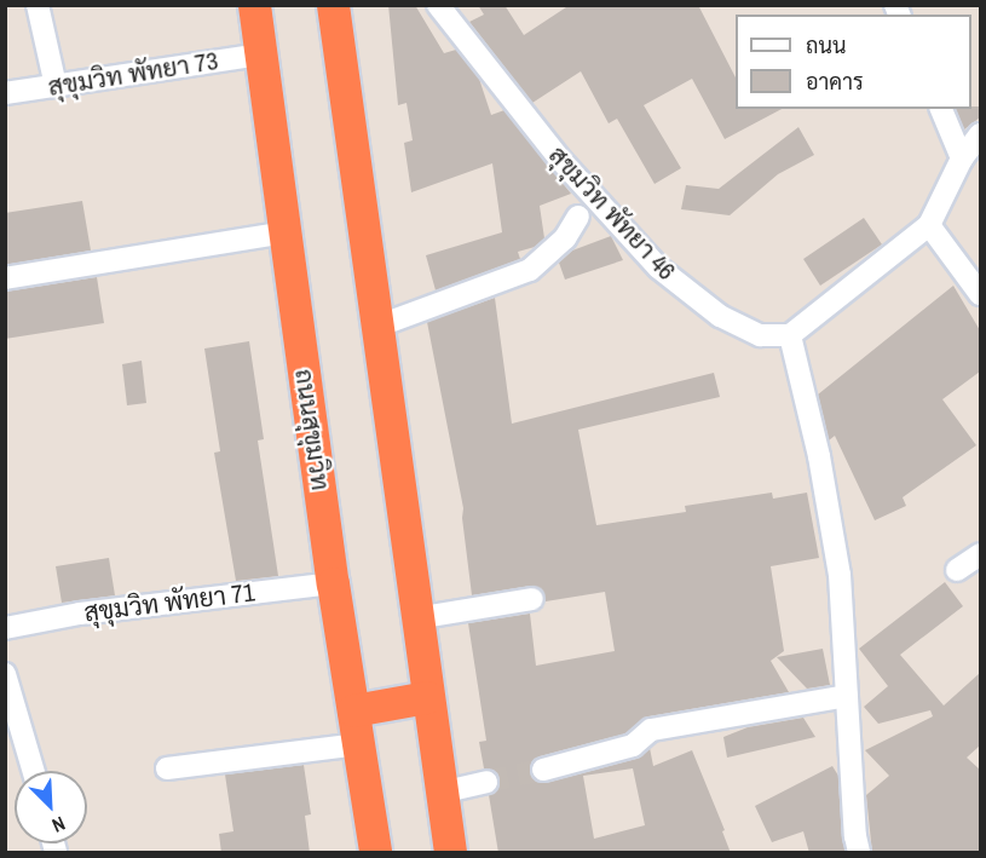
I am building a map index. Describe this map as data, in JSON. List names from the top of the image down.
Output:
{
  "streets": {
    "highway": ["ถนนสุขุมวิท"],
    "street": ["สุขุมวิท พัทยา 73", "สุขุมวิท พัทยา 46", "สุขุมวิท พัทยา 71"]
  },
  "crossings": [
    ["สุขุมวิท พัทยา 73", "ถนนสุขุมวิท"],
    ["ถนนสุขุมวิท", "สุขุมวิท พัทยา 71"]
  ],
  "legend": ["ถนน", "อาคาร"],
  "north": "bottom right"
}
